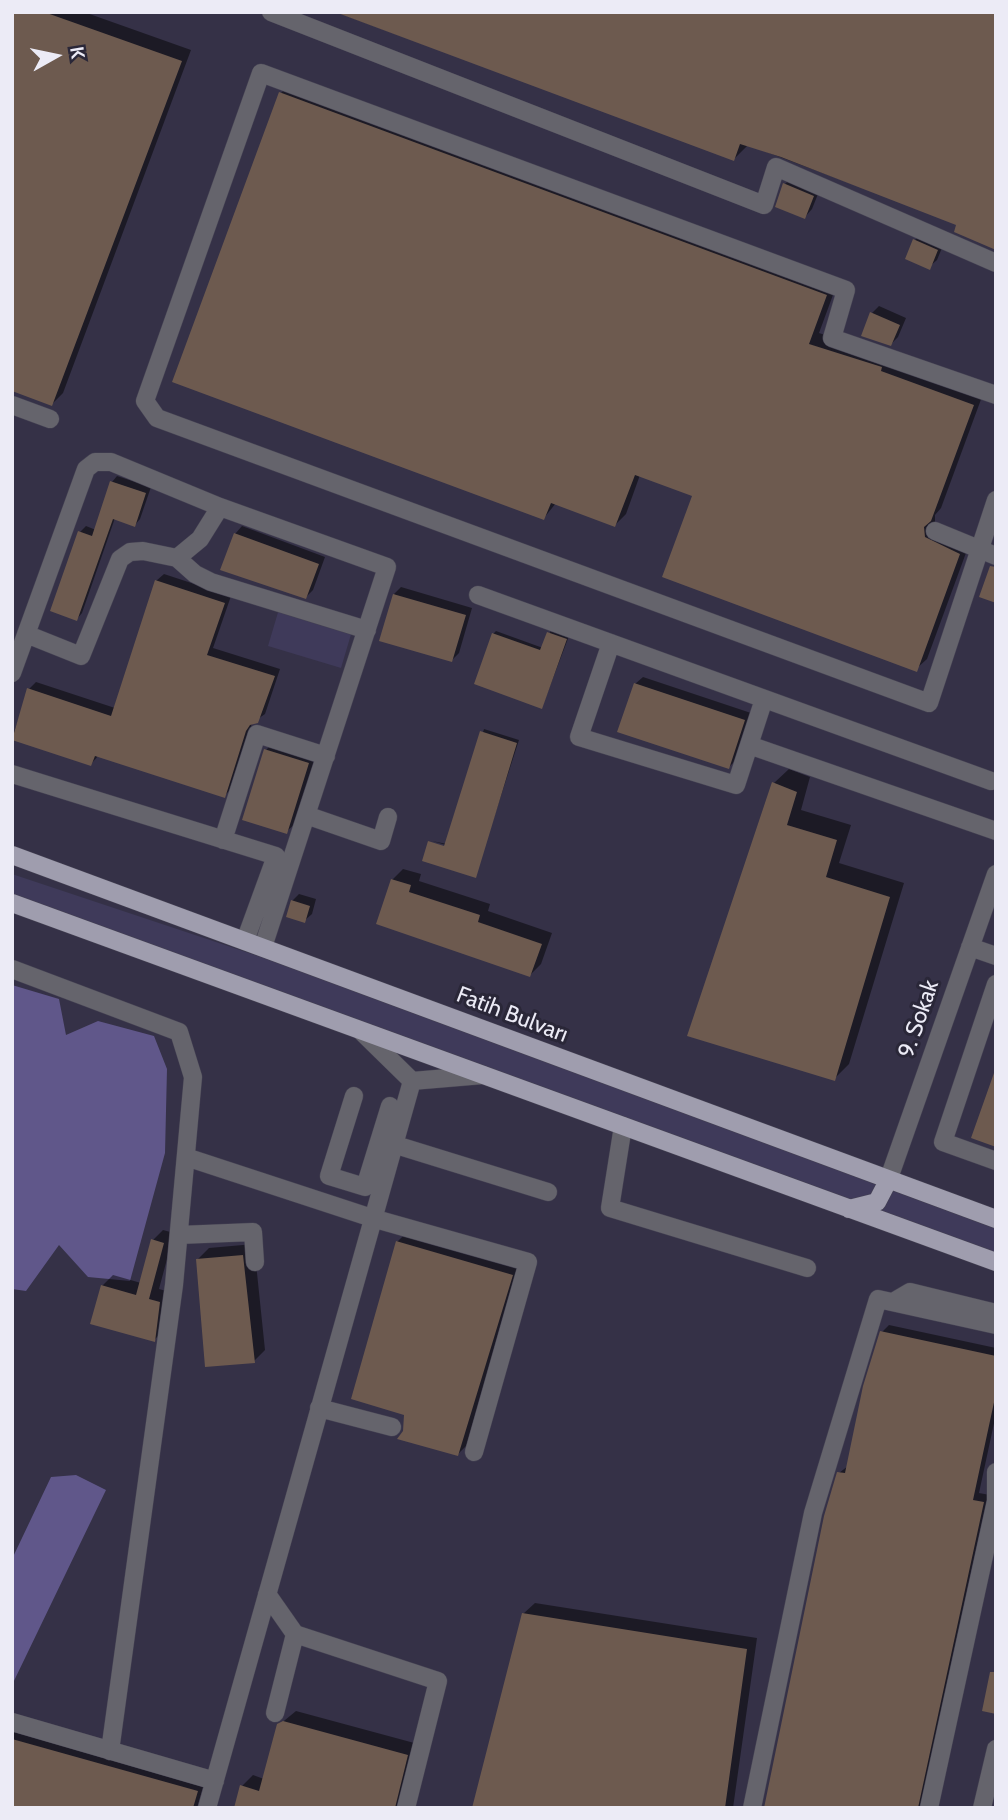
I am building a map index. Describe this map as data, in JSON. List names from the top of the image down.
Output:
{
  "streets": {
    "main road": ["Fatih Bulvarı"],
    "street": ["9. Sokak"]
  },
  "crossings": [
    ["Fatih Bulvarı", "9. Sokak"]
  ],
  "north": "right"
}
